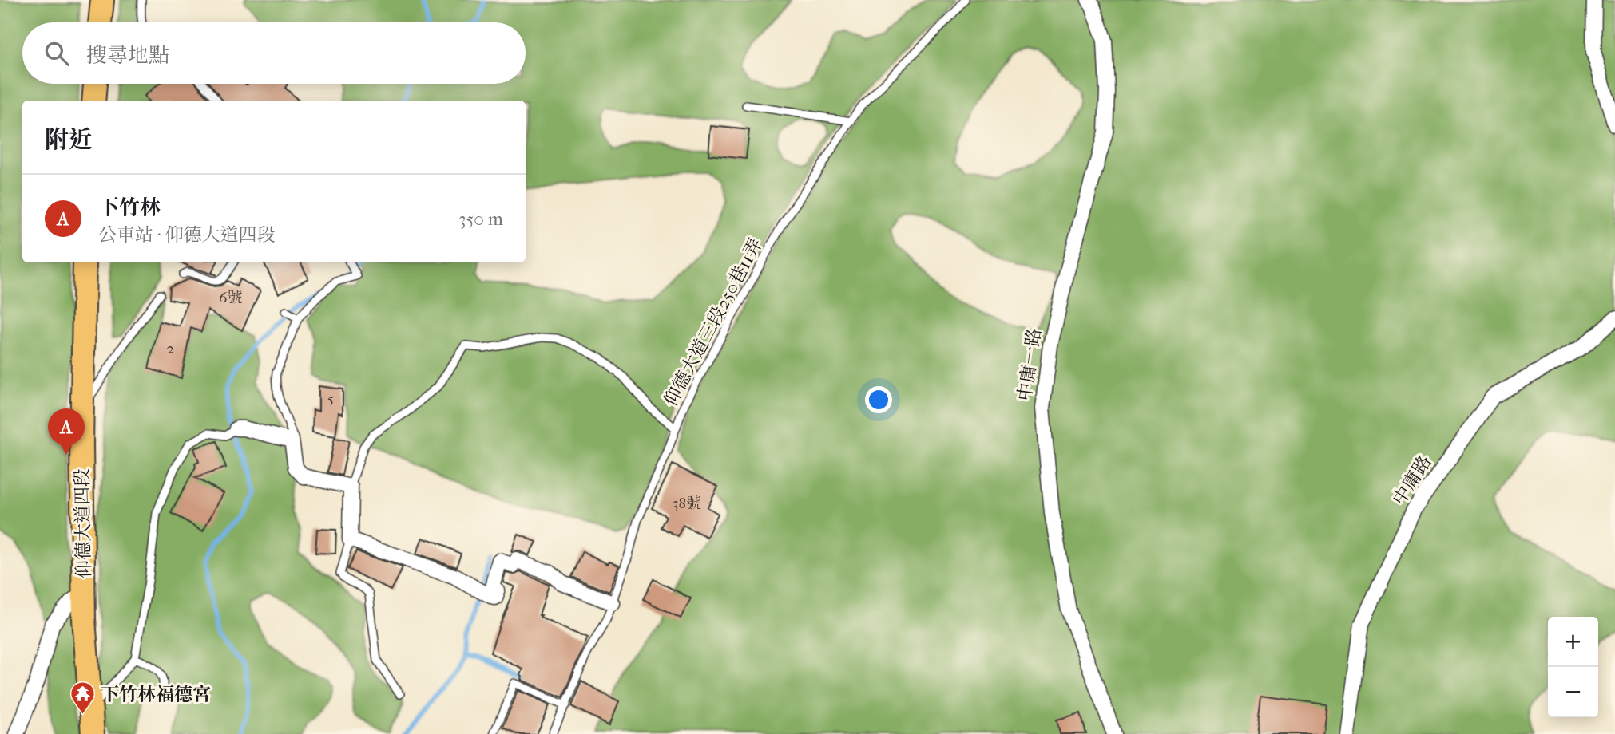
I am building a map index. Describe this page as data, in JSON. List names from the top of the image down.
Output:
{
  "streets": {
    "main road": ["仰德大道四段"],
    "street": ["中庸一路", "中庸路"],
    "lane": ["仰德大道三段250巷11弄"]
  },
  "places": {
    "temple": ["下竹林福德宮"]
  },
  "house_numbers": [
    "6號",
    "2",
    "5",
    "38號"
  ],
  "page": {
    "search": "搜尋地點",
    "heading": "附近",
    "list": [
      {
        "mark": "A",
        "name": "下竹林",
        "note": "公車站 · 仰德大道四段",
        "value": "350 m"
      }
    ],
    "pins": "A",
    "map_buttons": ["+", "−"]
  }
}
